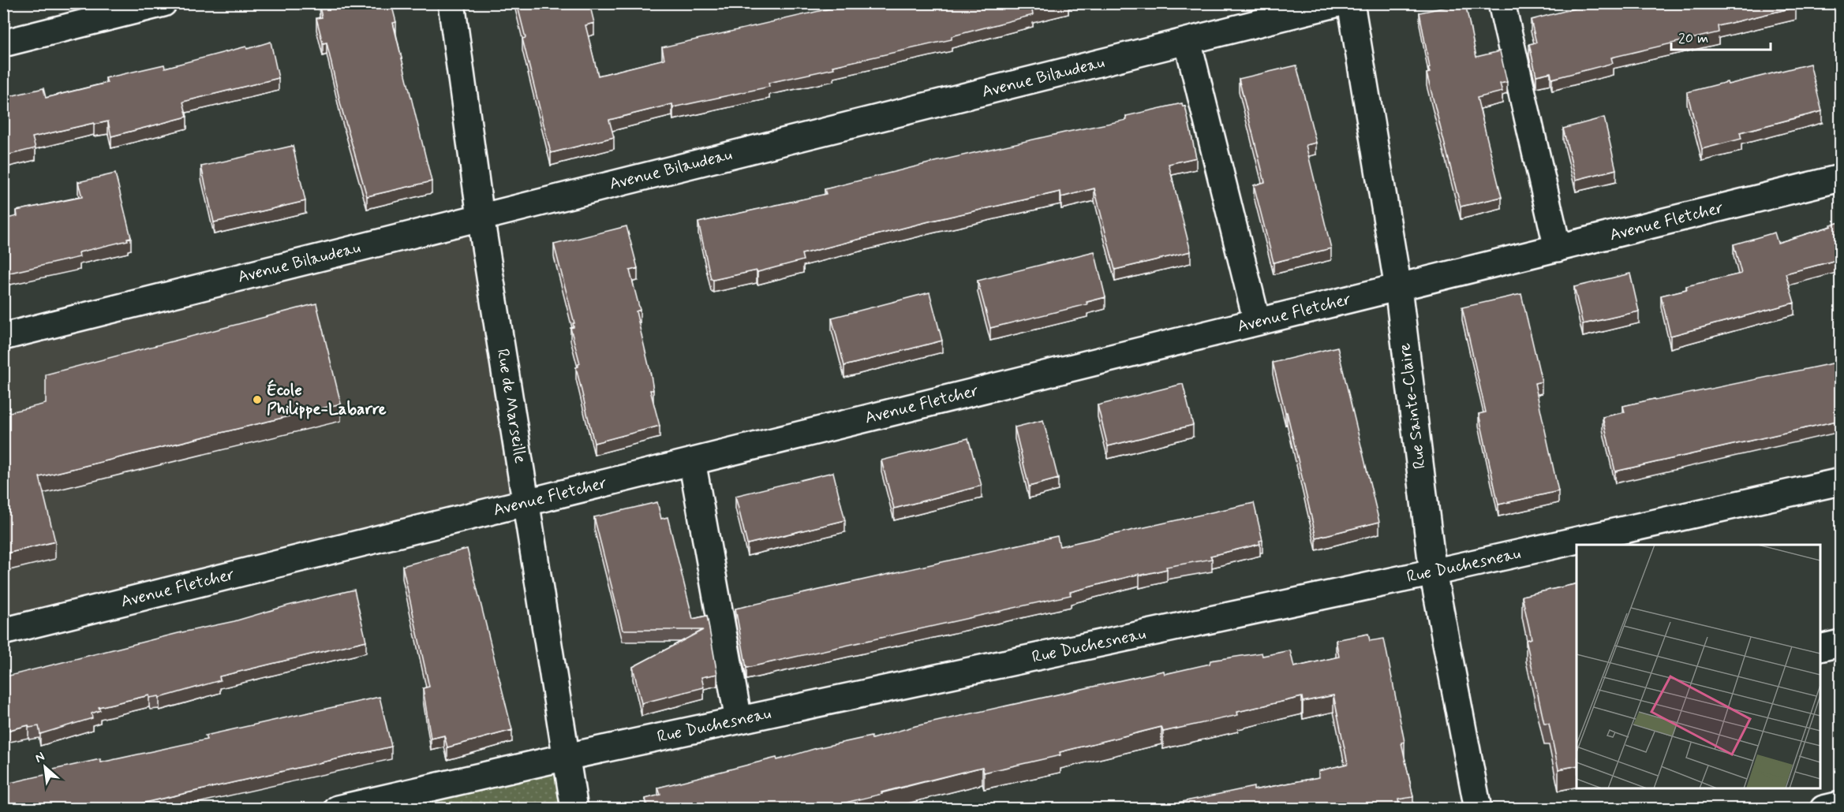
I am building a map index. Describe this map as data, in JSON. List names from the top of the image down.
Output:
{
  "streets": {
    "street": [
      "Avenue Bilaudeau",
      "Avenue Fletcher",
      "Rue de Marseille",
      "Rue Sainte-Claire",
      "Rue Duchesneau"
    ]
  },
  "crossings": [
    ["Avenue Bilaudeau", "Rue de Marseille"],
    ["Avenue Fletcher", "Rue de Marseille"],
    ["Avenue Fletcher", "Rue Sainte-Claire"],
    ["Rue de Marseille", "Rue Duchesneau"],
    ["Rue Sainte-Claire", "Rue Duchesneau"]
  ],
  "places": ["École Philippe-Labarre"],
  "scale_bar": "20 m",
  "north": "top left"
}
